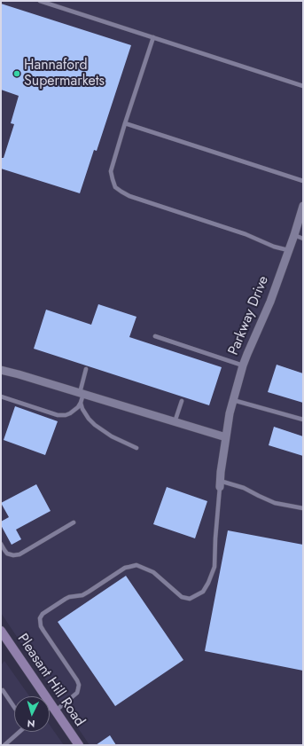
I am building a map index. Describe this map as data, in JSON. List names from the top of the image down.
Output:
{
  "streets": {
    "street": ["Parkway Drive", "Pleasant Hill Road"]
  },
  "places": ["Hannaford Supermarkets"],
  "north": "bottom"
}
